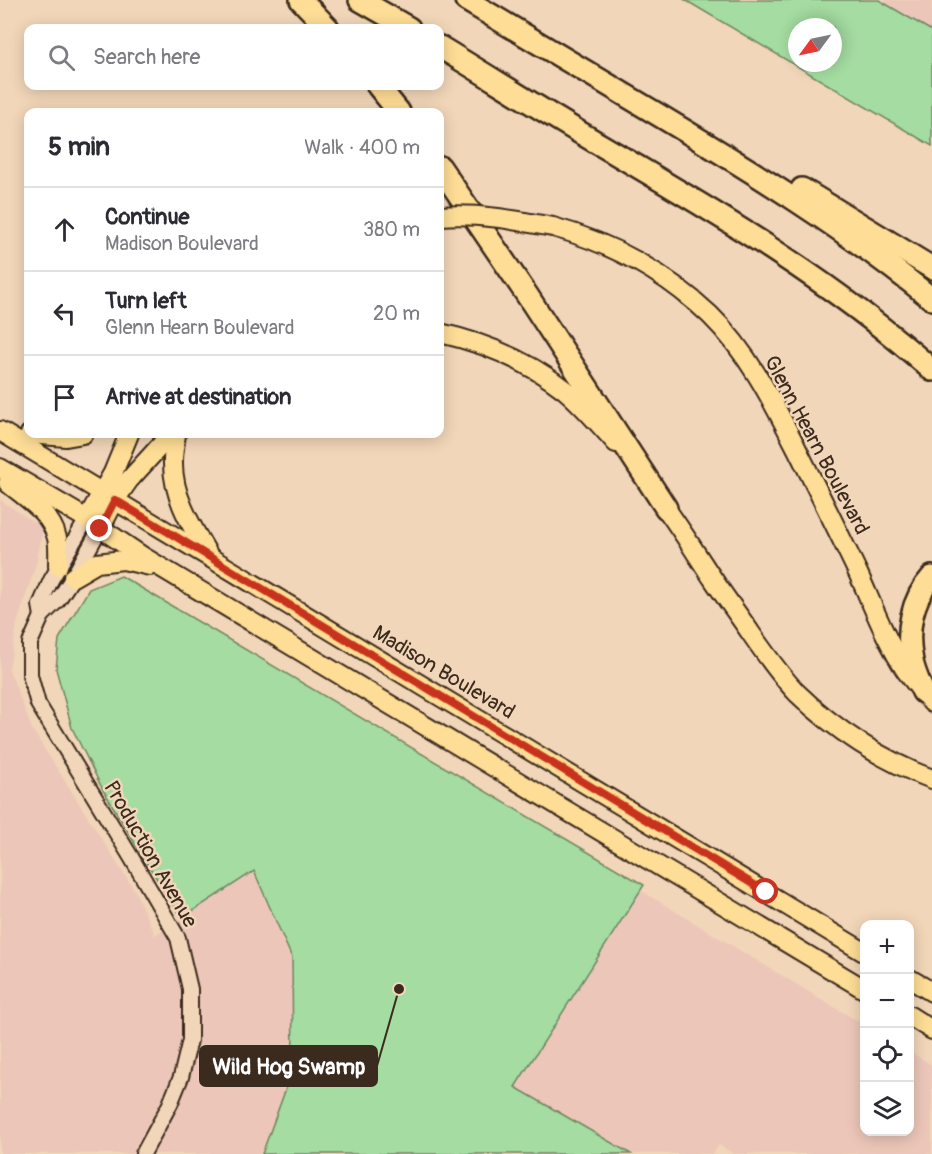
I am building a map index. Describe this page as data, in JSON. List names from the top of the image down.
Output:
{
  "streets": {
    "main road": ["Glenn Hearn Boulevard", "Madison Boulevard"],
    "street": ["Production Avenue"]
  },
  "places": ["Wild Hog Swamp"],
  "north": "bottom left",
  "page": {
    "search": "Search here",
    "heading": ["5 min", "Walk · 400 m"],
    "list": [
      ["Continue", "Madison Boulevard", "380 m"],
      ["Turn left", "Glenn Hearn Boulevard", "20 m"],
      "Arrive at destination"
    ],
    "map_buttons": ["+", "−"]
  }
}
